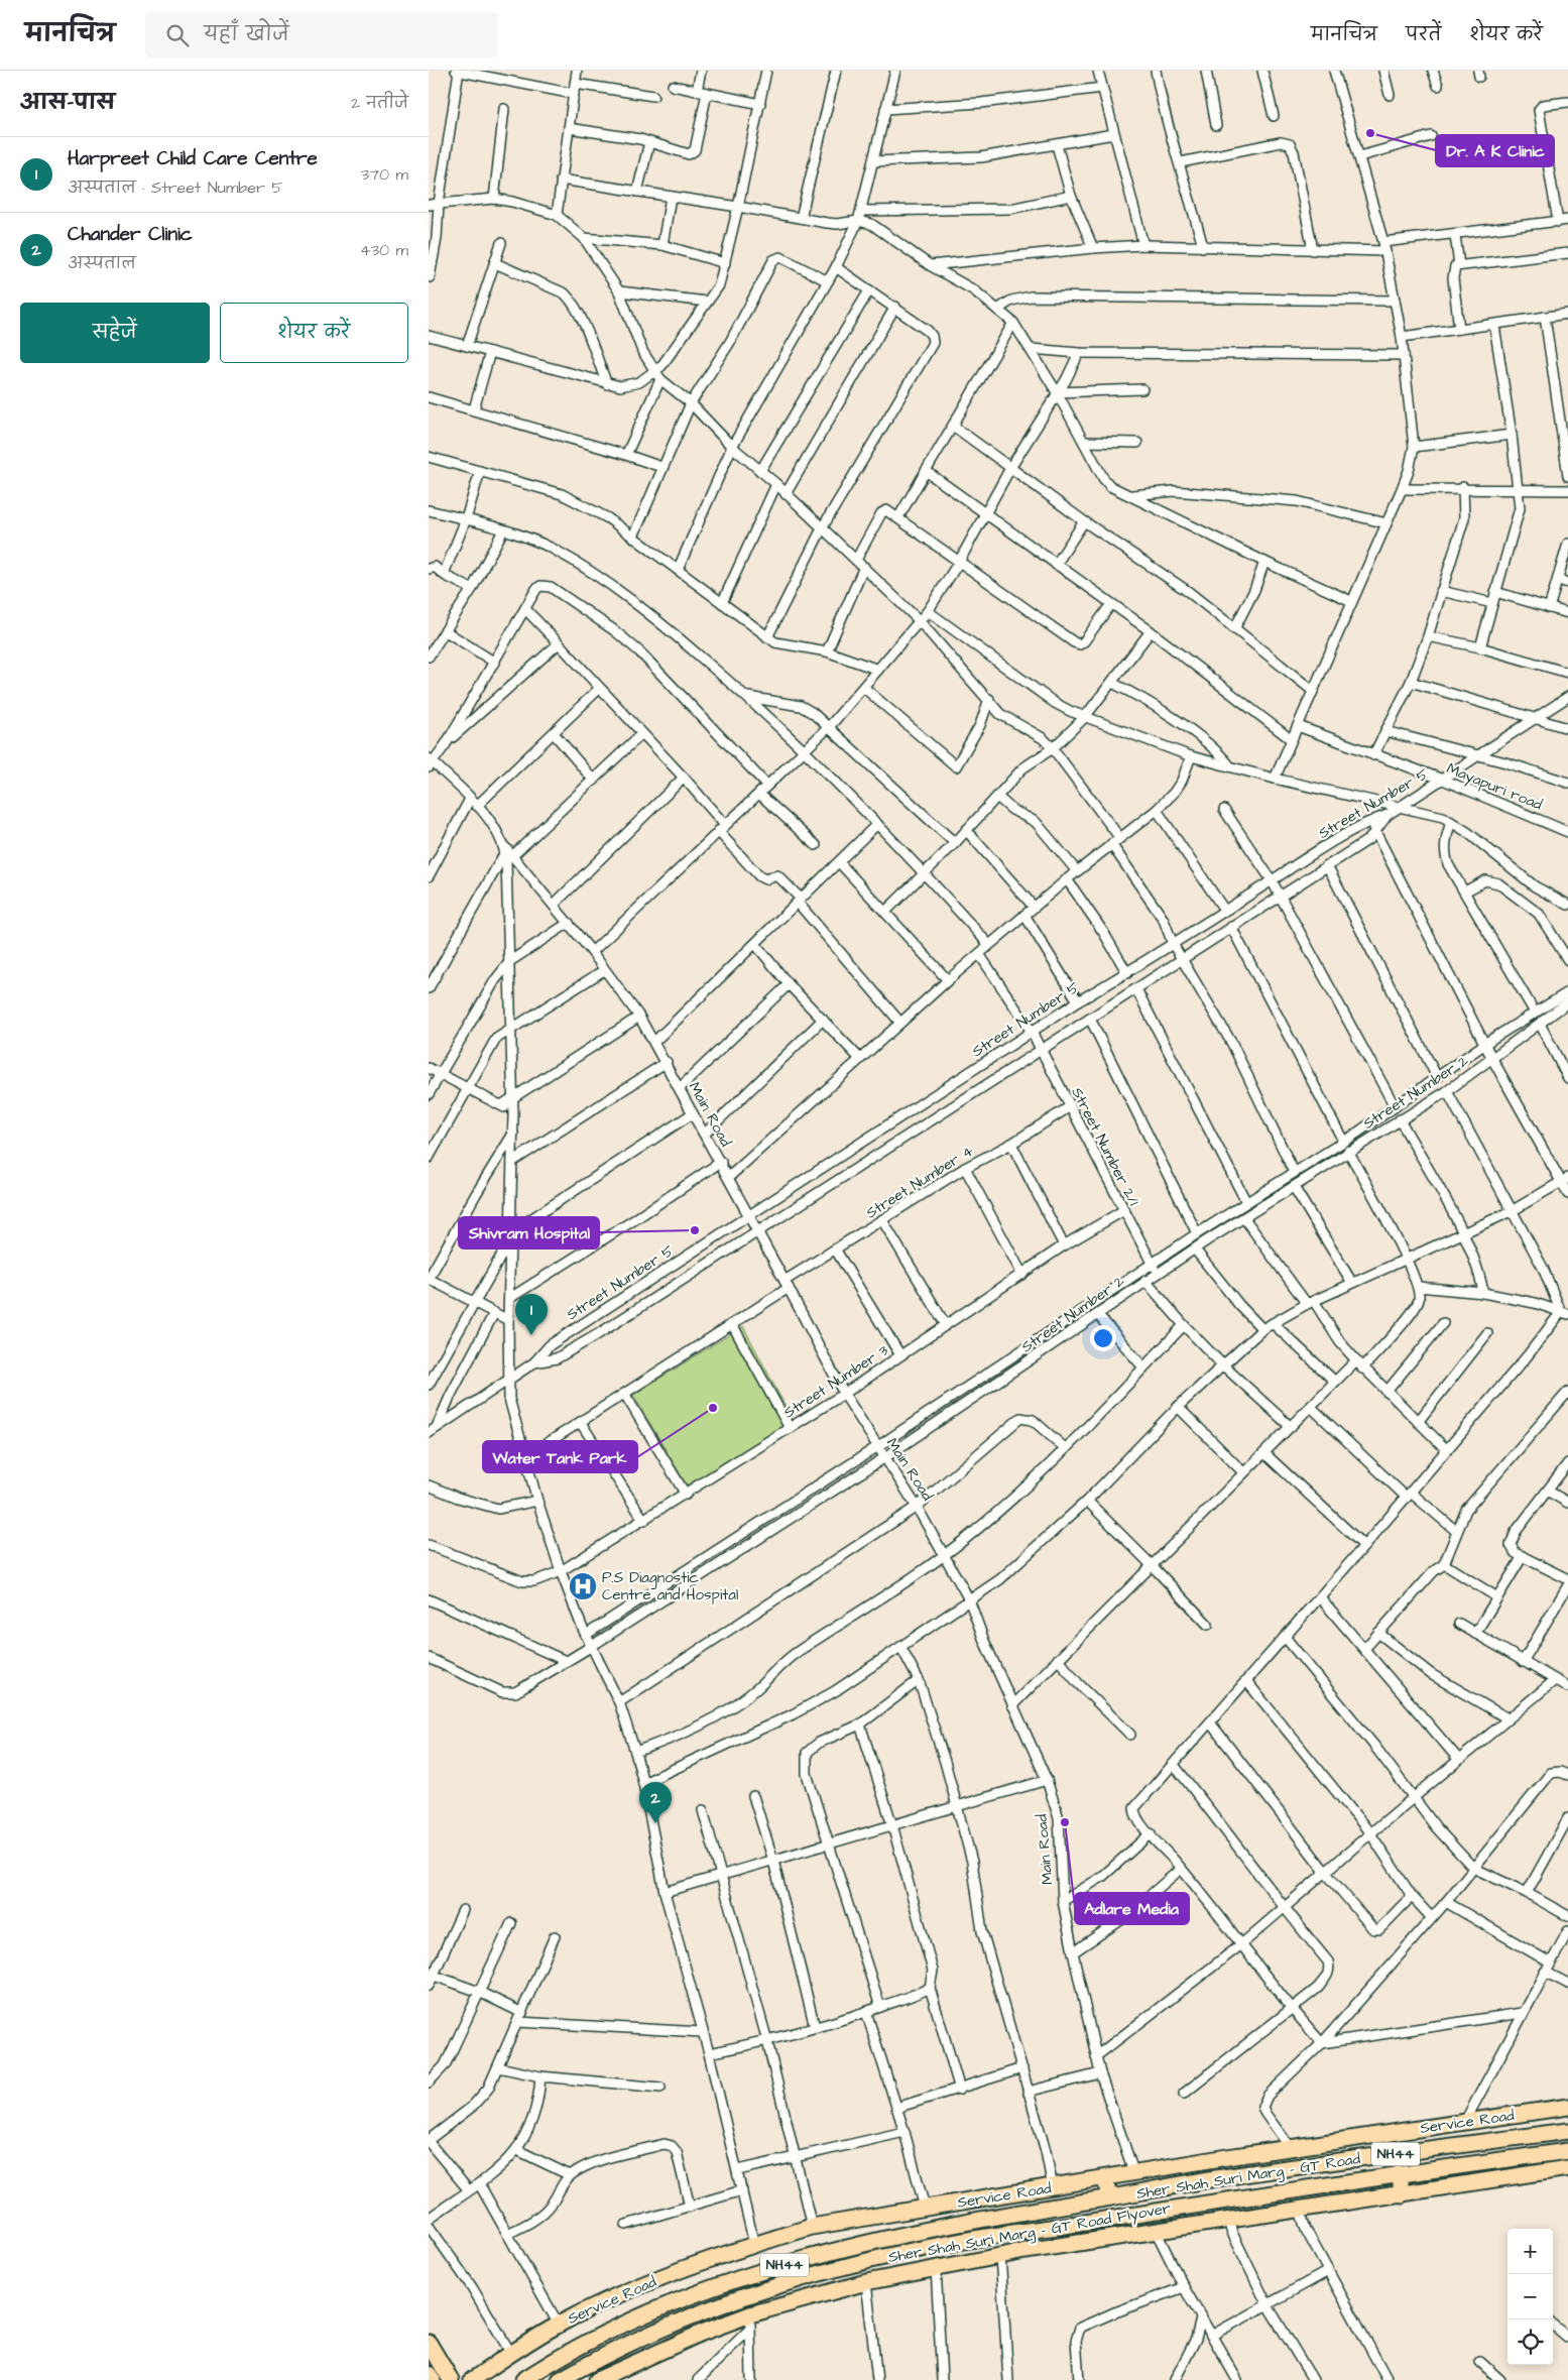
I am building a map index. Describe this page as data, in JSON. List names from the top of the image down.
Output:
{
  "streets": {
    "main road": [
      "Service Road",
      "NH44",
      "Sher Shah Suri Marg - GT Road",
      "Sher Shah Suri Marg - GT Road Flyover"
    ],
    "street": [
      "Mayapuri road",
      "Street Number 5",
      "Street Number 2",
      "Main Road",
      "Street Number 2/1",
      "Street Number 4",
      "Street Number 3"
    ]
  },
  "crossings": [
    ["Mayapuri road", "Street Number 5"],
    ["Street Number 5", "Main Road"],
    ["Street Number 5", "Street Number 2/1"],
    ["Street Number 2", "Main Road"],
    ["Street Number 2", "Street Number 2/1"],
    ["Main Road", "Street Number 4"],
    ["Main Road", "Street Number 3"],
    ["Main Road", "Service Road"],
    ["Street Number 2/1", "Street Number 4"],
    ["Street Number 2/1", "Street Number 3"],
    ["NH44", "Sher Shah Suri Marg - GT Road Flyover"],
    ["Sher Shah Suri Marg - GT Road", "Sher Shah Suri Marg - GT Road Flyover"]
  ],
  "places": {
    "other": [
      "Dr. A K Clinic",
      "Shivram Hospital",
      "Water Tank Park",
      "Adlare Media"
    ],
    "hospital": ["P.S Diagnostic Centre and Hospital"]
  },
  "page": {
    "header": "मानचित्र",
    "search": "यहाँ खोजें",
    "nav": ["मानचित्र", "परतें", "शेयर करें"],
    "heading": ["आस-पास", "2 नतीजे"],
    "list": [
      {
        "mark": "1",
        "name": "Harpreet Child Care Centre",
        "note": "अस्पताल · Street Number 5",
        "value": "370 m"
      },
      {
        "mark": "2",
        "name": "Chander Clinic",
        "note": "अस्पताल",
        "value": "430 m"
      }
    ],
    "buttons": ["सहेजें", "शेयर करें"],
    "pins": ["1", "2"],
    "map_buttons": ["+", "−"]
  }
}
